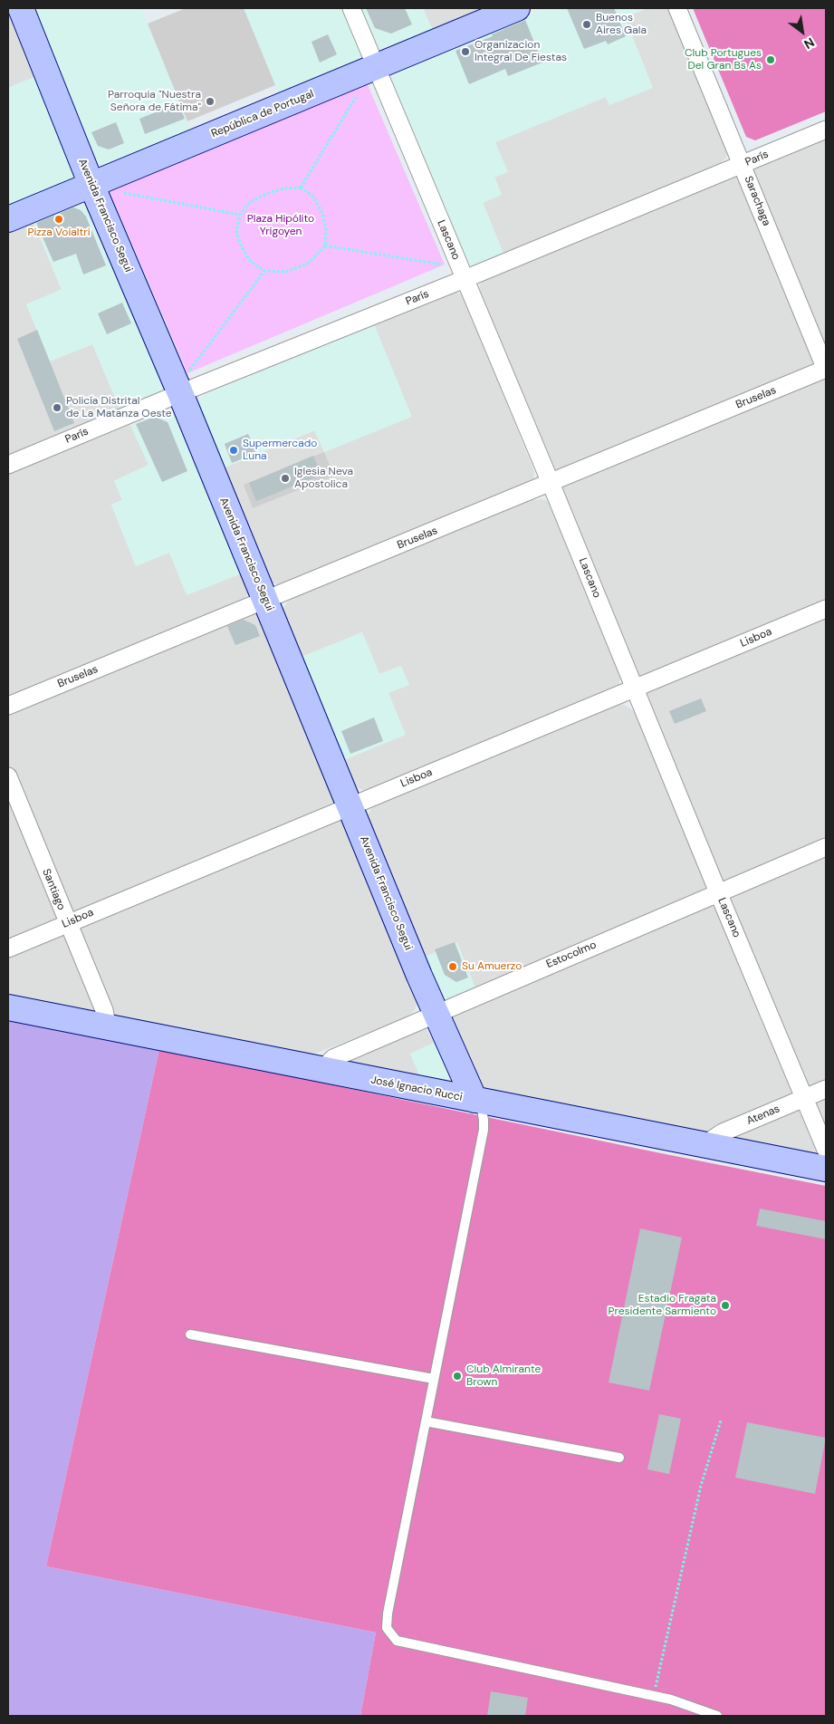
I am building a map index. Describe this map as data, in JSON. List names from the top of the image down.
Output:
{
  "streets": {
    "street": [
      "República de Portugal",
      "París",
      "Sarachaga",
      "Avenida Francisco Segui",
      "Lascano",
      "Bruselas",
      "Lisboa",
      "Santiago",
      "Estocolmo",
      "José Ignacio Rucci",
      "Atenas"
    ]
  },
  "crossings": [
    ["República de Portugal", "Avenida Francisco Segui"],
    ["República de Portugal", "Lascano"],
    ["París", "Sarachaga"],
    ["París", "Avenida Francisco Segui"],
    ["París", "Lascano"],
    ["Sarachaga", "Bruselas"],
    ["Avenida Francisco Segui", "Bruselas"],
    ["Avenida Francisco Segui", "Lisboa"],
    ["Avenida Francisco Segui", "Estocolmo"],
    ["Avenida Francisco Segui", "José Ignacio Rucci"],
    ["Lascano", "Bruselas"],
    ["Lascano", "Lisboa"],
    ["Lascano", "Estocolmo"],
    ["Lascano", "Atenas"],
    ["Lisboa", "Santiago"],
    ["Santiago", "José Ignacio Rucci"],
    ["Estocolmo", "José Ignacio Rucci"],
    ["José Ignacio Rucci", "Atenas"]
  ],
  "parks": ["Plaza Hipólito Yrigoyen"],
  "places": [
    "Buenos Aires Gala",
    "Organizacion Integral De Fiestas",
    "Club Portugues Del Gran Bs As",
    "Parroquia \"Nuestra Señora de Fátima\"",
    "Pizza Voialtri",
    "Policía Distrital de La Matanza Oeste",
    "Supermercado Luna",
    "Iglesia Neva Apostolica",
    "Su Amuerzo",
    "Estadio Fragata Presidente Sarmiento",
    "Club Almirante Brown"
  ],
  "north": "bottom right"
}
